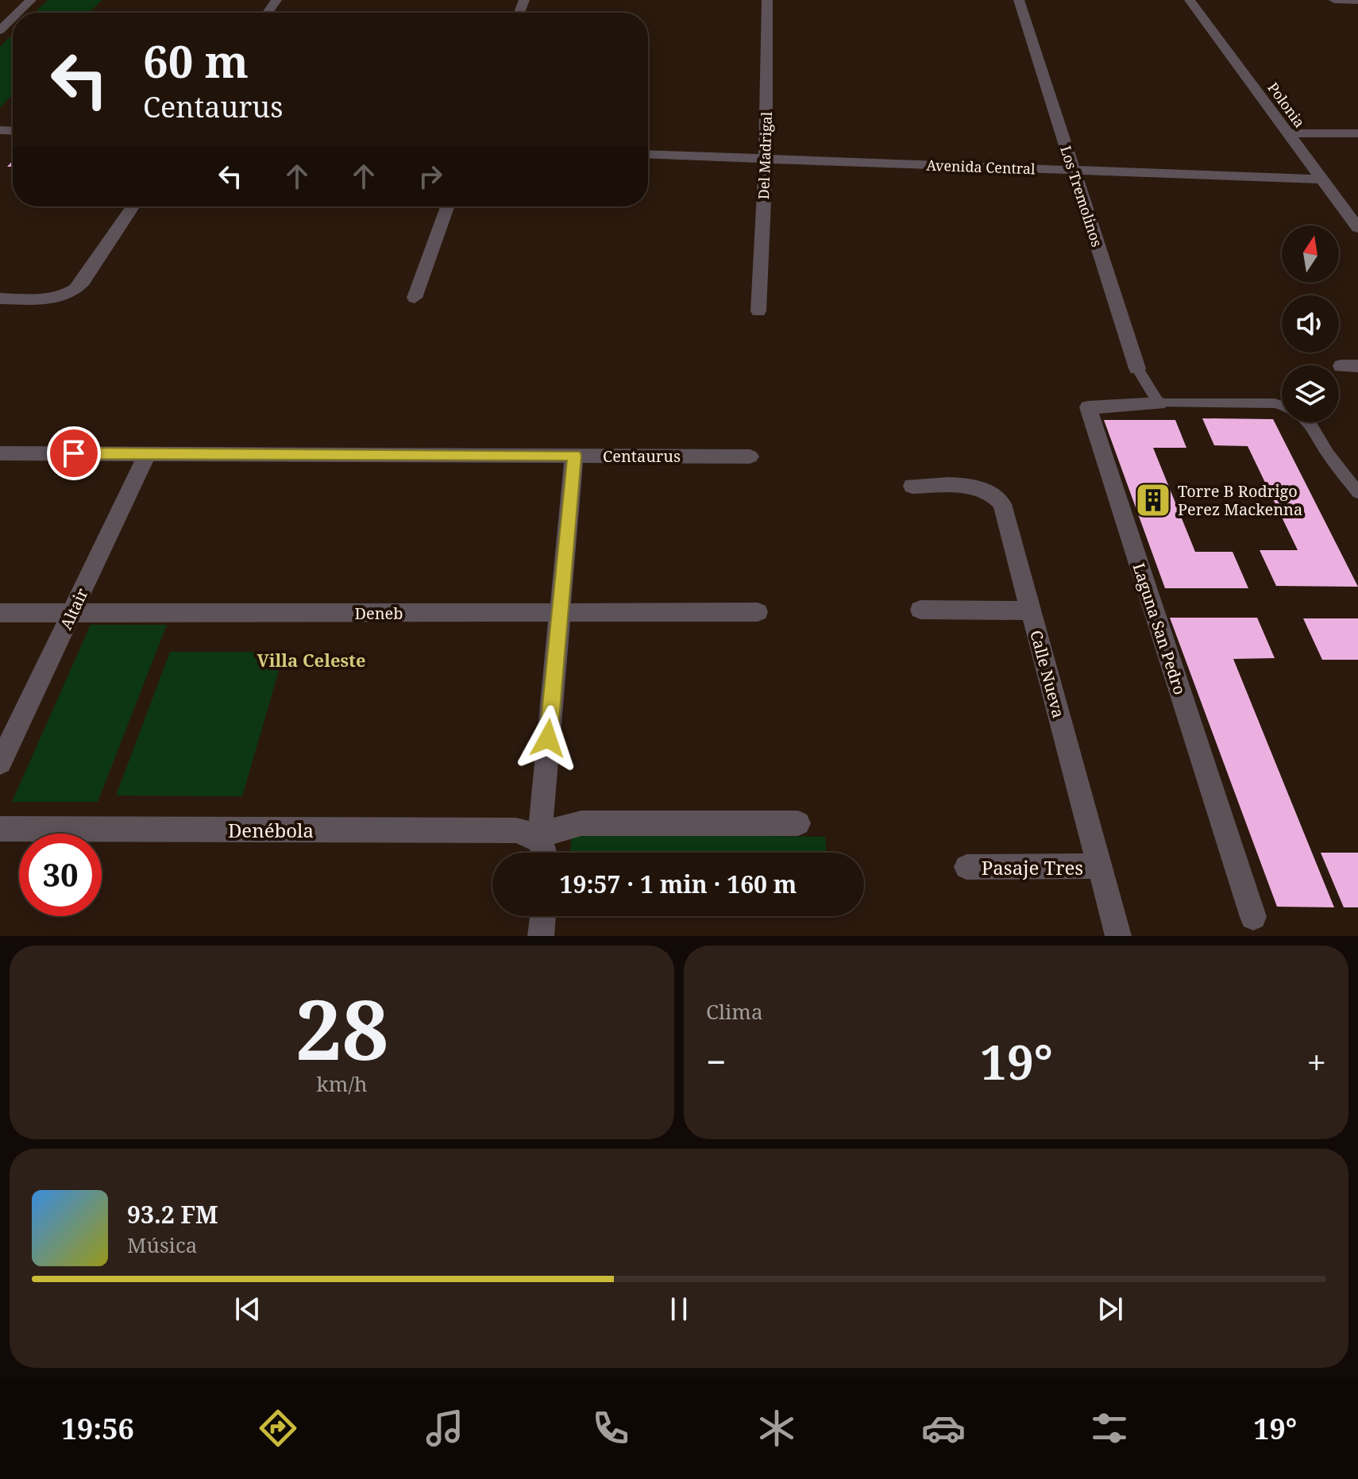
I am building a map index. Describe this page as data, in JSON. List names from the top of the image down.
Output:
{
  "streets": {
    "street": [
      "Polonia",
      "Del Madrigal",
      "Avenida Central",
      "Los Tremolinos",
      "Centaurus",
      "Altair",
      "Deneb",
      "Laguna San Pedro",
      "Calle Nueva",
      "Denébola",
      "Pasaje Tres"
    ]
  },
  "crossings": [
    ["Polonia", "Avenida Central"],
    ["Del Madrigal", "Avenida Central"],
    ["Avenida Central", "Los Tremolinos"],
    ["Los Tremolinos", "Laguna San Pedro"],
    ["Centaurus", "Altair"],
    ["Altair", "Deneb"],
    ["Calle Nueva", "Pasaje Tres"]
  ],
  "districts": ["Villa Celeste"],
  "places": {
    "building": ["Torre B Rodrigo Perez Mackenna"]
  },
  "north": "top",
  "page": {
    "turn": ["60 m", "Centaurus"],
    "limit": "30",
    "trip": "19:57 · 1 min · 160 m",
    "tile": [
      ["28", "km/h"],
      "Clima"
    ],
    "heat": ["−", "19°", "+"],
    "song": ["93.2 FM", "Música"],
    "tabs": ["19:56", "19°"]
  }
}
